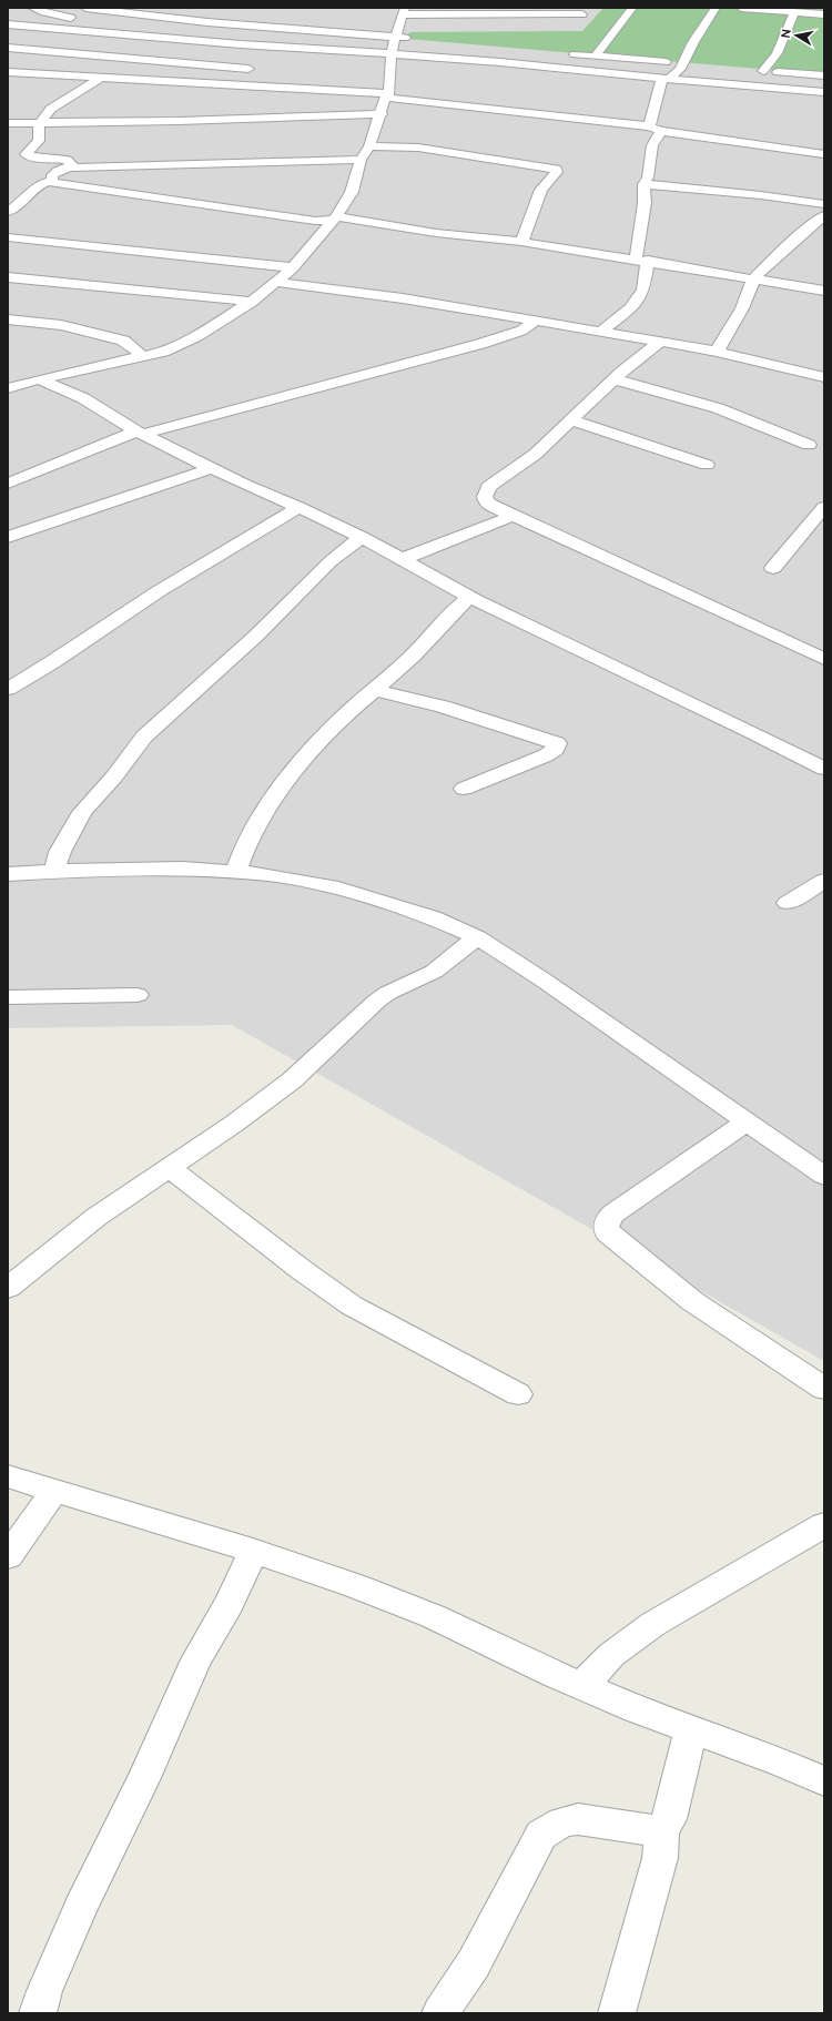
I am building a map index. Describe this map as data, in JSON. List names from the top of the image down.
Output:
{
  "north": "left"
}
